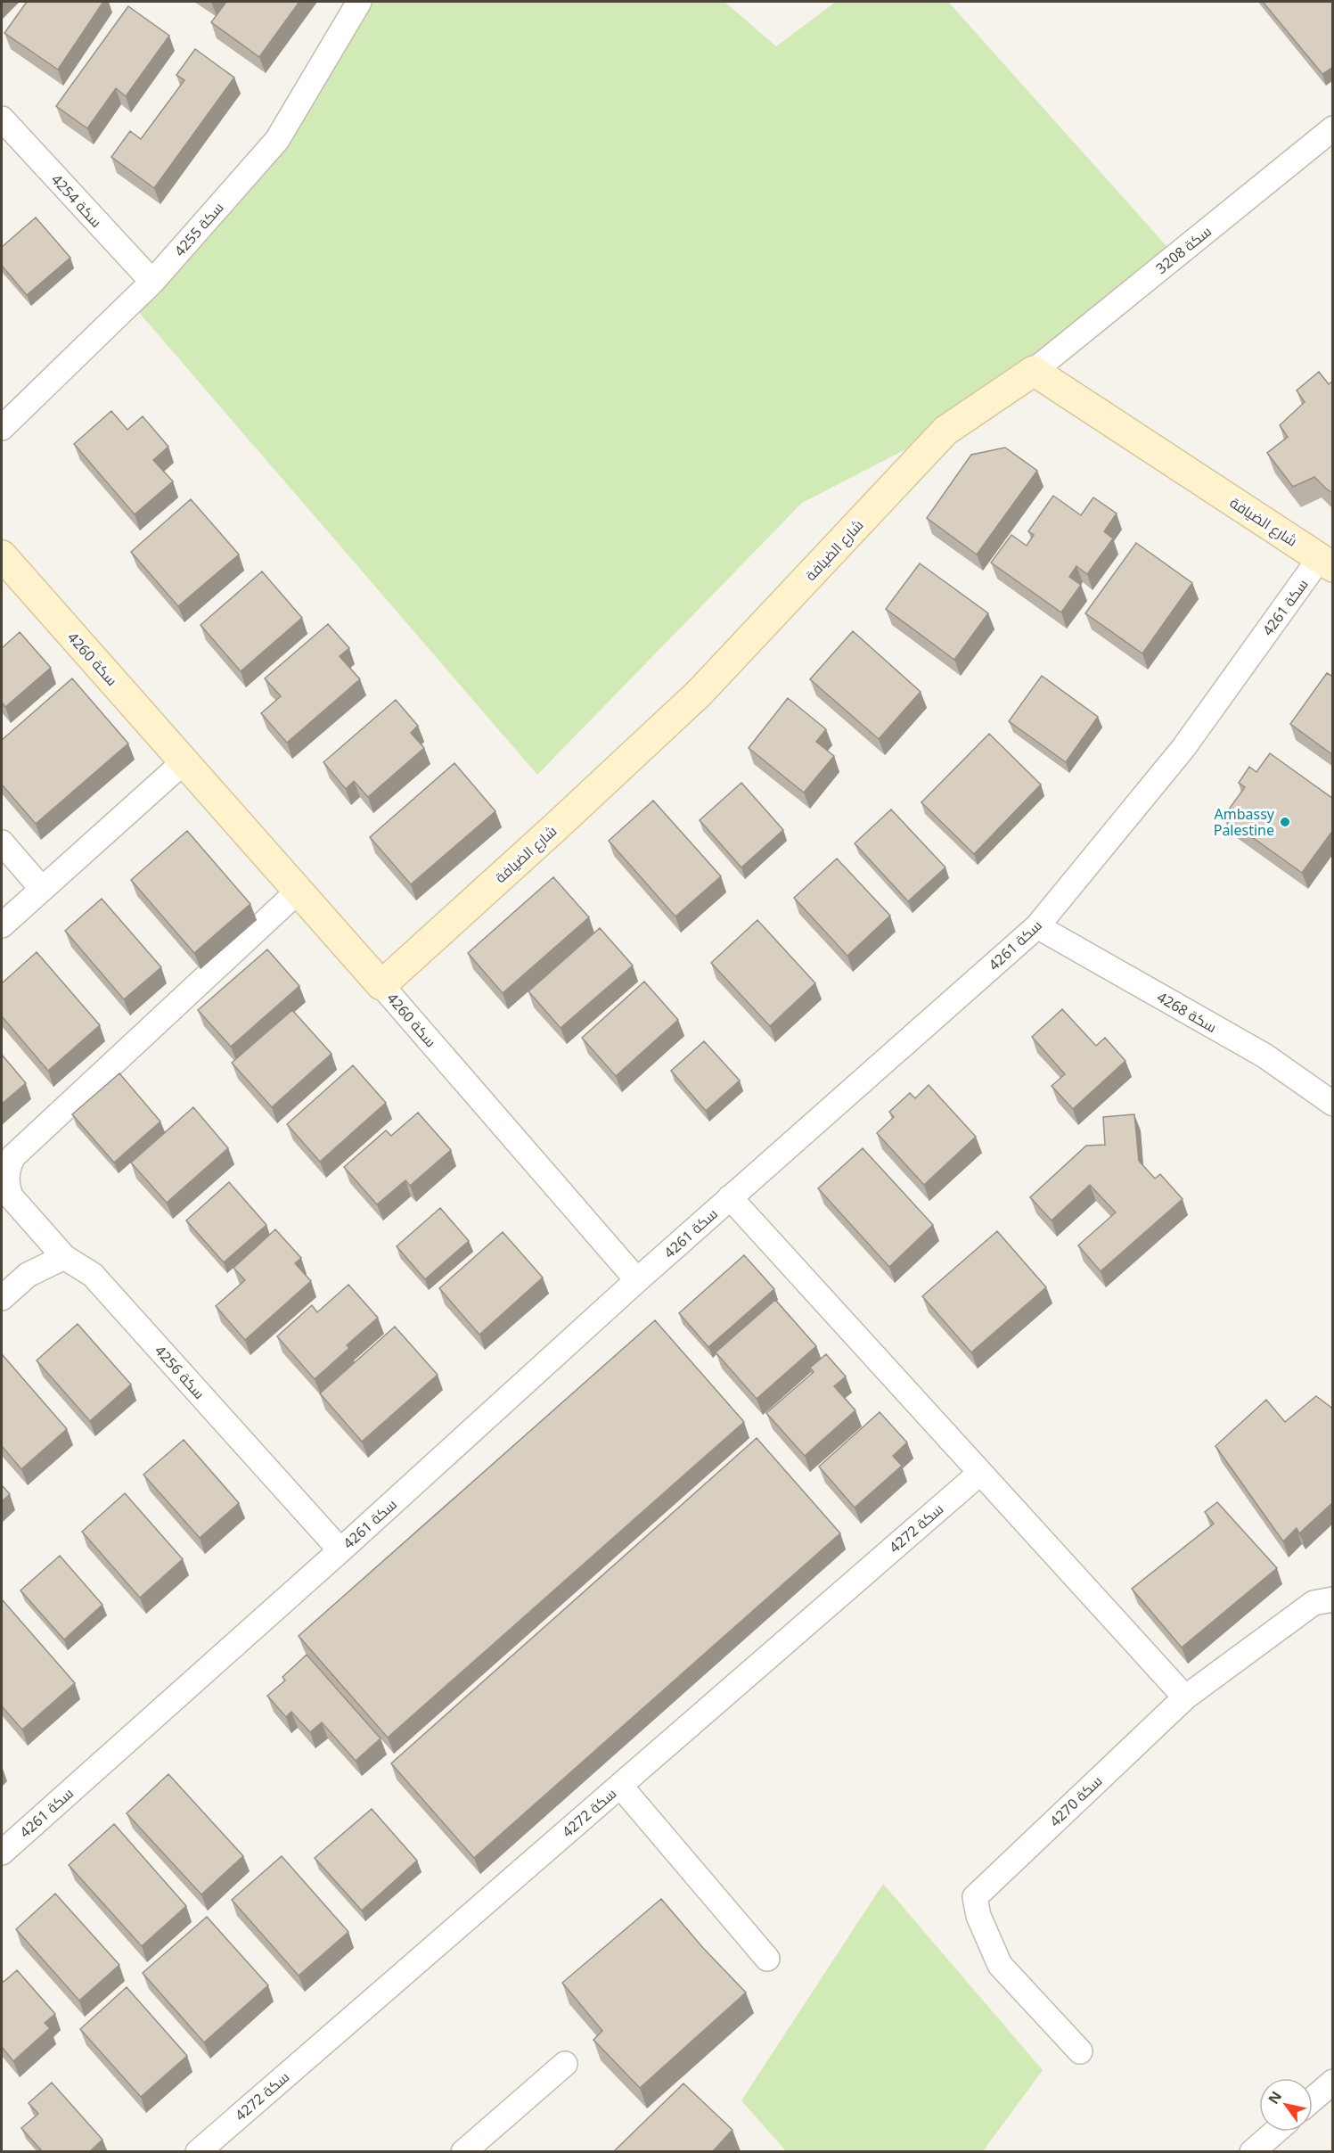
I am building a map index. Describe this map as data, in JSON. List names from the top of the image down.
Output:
{
  "streets": {
    "street": [
      "سكة 4254",
      "سكة 4255",
      "سكة 3208",
      "شارع الضيافة",
      "سكة 4261",
      "سكة 4260",
      "سكة 4268",
      "سكة 4256",
      "سكة 4272",
      "سكة 4270"
    ]
  },
  "crossings": [
    ["سكة 4254", "سكة 4255"],
    ["سكة 3208", "شارع الضيافة"],
    ["شارع الضيافة", "سكة 4261"],
    ["شارع الضيافة", "سكة 4260"],
    ["سكة 4261", "سكة 4260"],
    ["سكة 4261", "سكة 4268"],
    ["سكة 4261", "سكة 4256"],
    ["سكة 4260", "سكة 4256"]
  ],
  "places": ["Ambassy Palestine"],
  "north": "top left"
}
